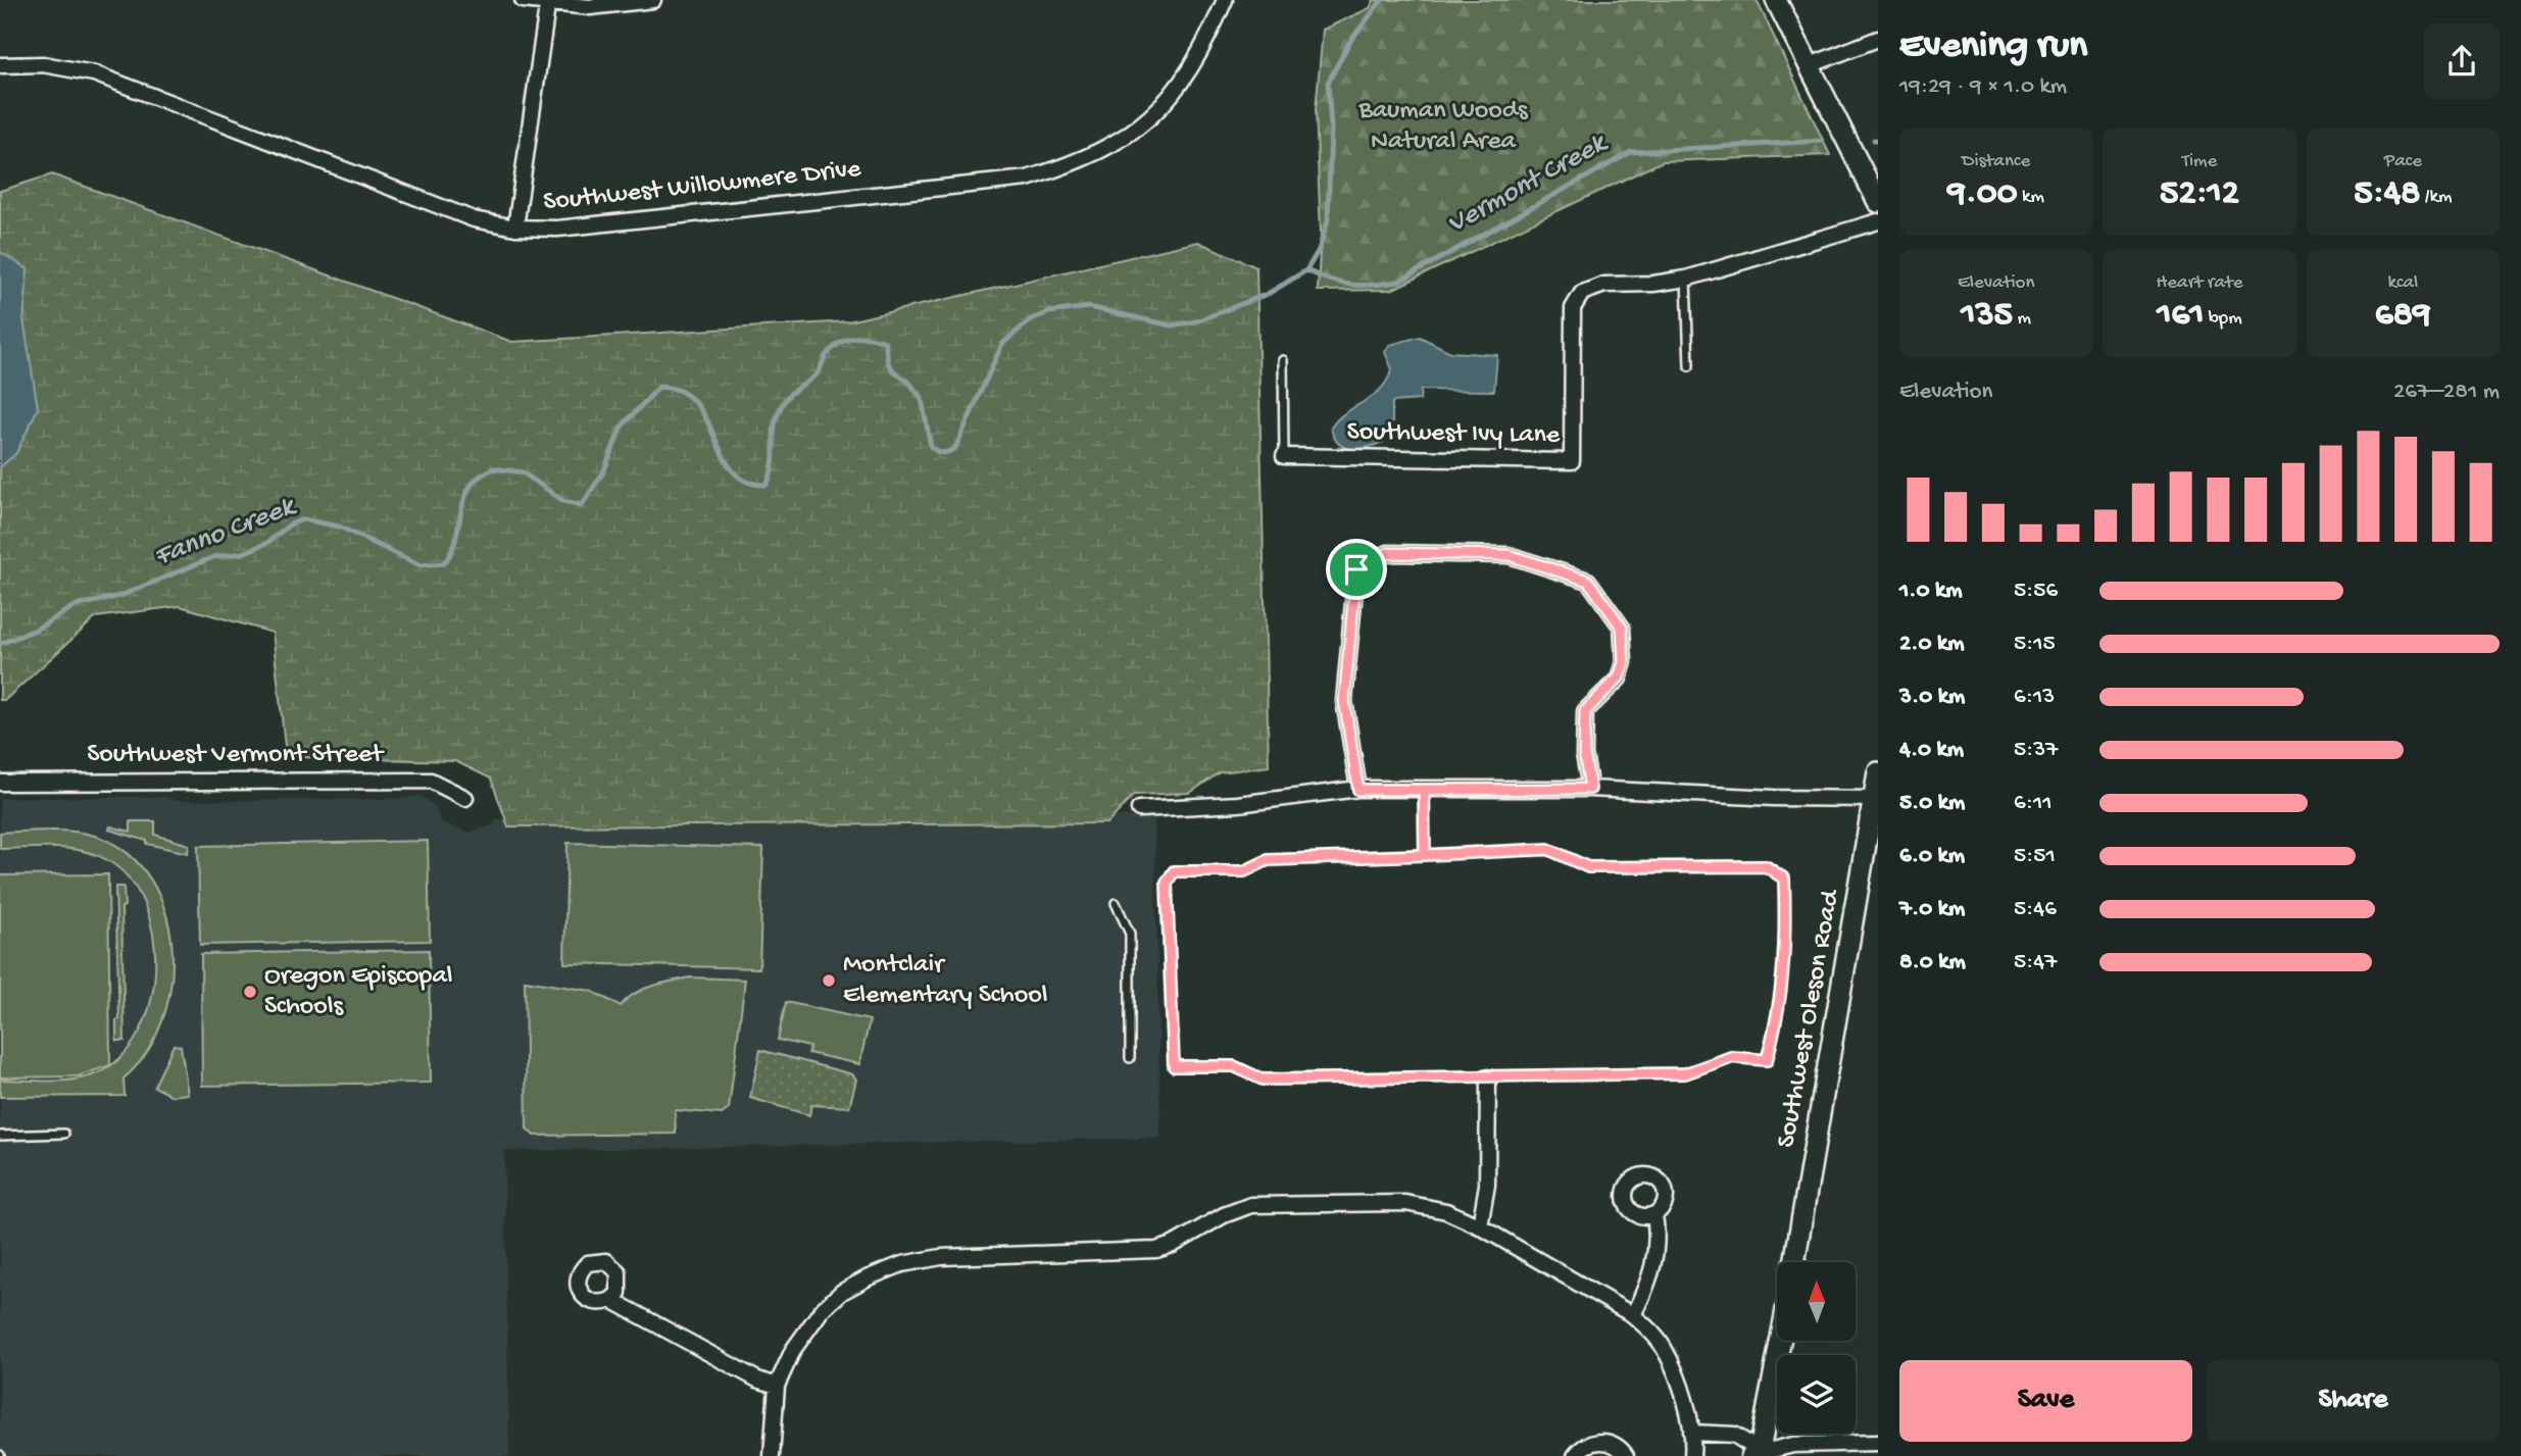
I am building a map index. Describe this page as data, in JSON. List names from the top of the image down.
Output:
{
  "streets": {
    "main road": ["Southwest Oleson Road"],
    "street": ["Southwest Willowmere Drive", "Southwest Ivy Lane", "Southwest Vermont Street"]
  },
  "water": ["Vermont Creek", "Fanno Creek"],
  "parks": ["Bauman Woods Natural Area"],
  "places": ["Montclair Elementary School", "Oregon Episcopal Schools"],
  "north": "top",
  "page": {
    "heading": ["Evening run", "19:29 · 9 × 1.0 km"],
    "stats": [
      ["Distance", "9.00 km"],
      ["Time", "52:12"],
      ["Pace", "5:48 /km"],
      ["Elevation", "135 m"],
      ["Heart rate", "161 bpm"],
      ["kcal", "689"]
    ],
    "chart": ["Elevation", "267–281 m"],
    "list": [
      {
        "name": "1.0 km",
        "note": "5:56"
      },
      {
        "name": "2.0 km",
        "note": "5:15"
      },
      {
        "name": "3.0 km",
        "note": "6:13"
      },
      {
        "name": "4.0 km",
        "note": "5:37"
      },
      {
        "name": "5.0 km",
        "note": "6:11"
      },
      {
        "name": "6.0 km",
        "note": "5:51"
      },
      {
        "name": "7.0 km",
        "note": "5:46"
      },
      {
        "name": "8.0 km",
        "note": "5:47"
      }
    ],
    "buttons": ["Save", "Share"]
  }
}
